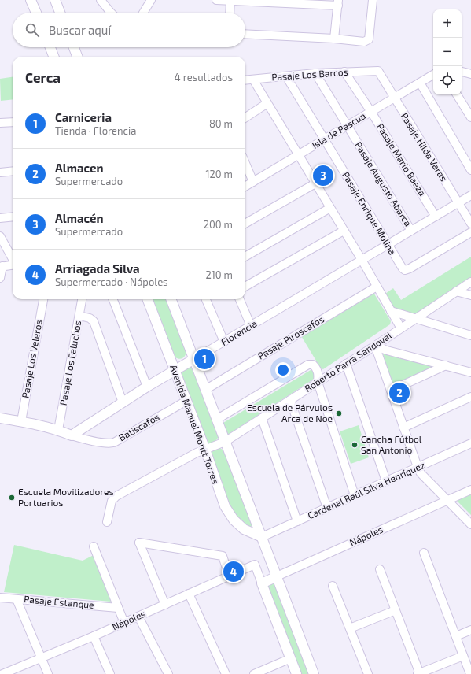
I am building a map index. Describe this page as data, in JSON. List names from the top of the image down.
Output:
{
  "streets": {
    "street": [
      "Pasaje Los Barcos",
      "Isla de Pascua",
      "Pasaje Hilda Varas",
      "Pasaje Mario Baeza",
      "Pasaje Augusto Abarca",
      "Pasaje Enrique Molina",
      "Florencia",
      "Pasaje Piroscafos",
      "Pasaje Los Veleros",
      "Roberto Parra Sandoval",
      "Pasaje Los Faluchos",
      "Avenida Manuel Montt Torres",
      "Batiscafos",
      "Cardenal Raúl Silva Henríquez",
      "Nápoles",
      "Pasaje Estanque"
    ]
  },
  "crossings": [
    ["Pasaje Los Barcos", "Pasaje Hilda Varas"],
    ["Pasaje Los Barcos", "Pasaje Mario Baeza"],
    ["Pasaje Los Barcos", "Pasaje Augusto Abarca"],
    ["Pasaje Los Barcos", "Pasaje Enrique Molina"],
    ["Isla de Pascua", "Pasaje Hilda Varas"],
    ["Isla de Pascua", "Pasaje Mario Baeza"],
    ["Isla de Pascua", "Pasaje Augusto Abarca"],
    ["Isla de Pascua", "Pasaje Enrique Molina"],
    ["Pasaje Hilda Varas", "Florencia"],
    ["Pasaje Mario Baeza", "Florencia"],
    ["Pasaje Augusto Abarca", "Florencia"],
    ["Pasaje Enrique Molina", "Florencia"],
    ["Florencia", "Avenida Manuel Montt Torres"],
    ["Florencia", "Batiscafos"],
    ["Roberto Parra Sandoval", "Avenida Manuel Montt Torres"],
    ["Avenida Manuel Montt Torres", "Batiscafos"],
    ["Avenida Manuel Montt Torres", "Cardenal Raúl Silva Henríquez"]
  ],
  "places": ["Escuela de Párvulos Arca de Noe", "Cancha Fútbol San Antonio", "Escuela Movilizadores Portuarios"],
  "page": {
    "map_buttons": ["+", "−"],
    "search": "Buscar aquí",
    "heading": ["Cerca", "4 resultados"],
    "list": [
      {
        "mark": "1",
        "name": "Carniceria",
        "note": "Tienda · Florencia",
        "value": "80 m"
      },
      {
        "mark": "2",
        "name": "Almacen",
        "note": "Supermercado",
        "value": "120 m"
      },
      {
        "mark": "3",
        "name": "Almacén",
        "note": "Supermercado",
        "value": "200 m"
      },
      {
        "mark": "4",
        "name": "Arriagada Silva",
        "note": "Supermercado · Nápoles",
        "value": "210 m"
      }
    ],
    "pins": [
      "3",
      "1",
      "2",
      "4"
    ]
  }
}
